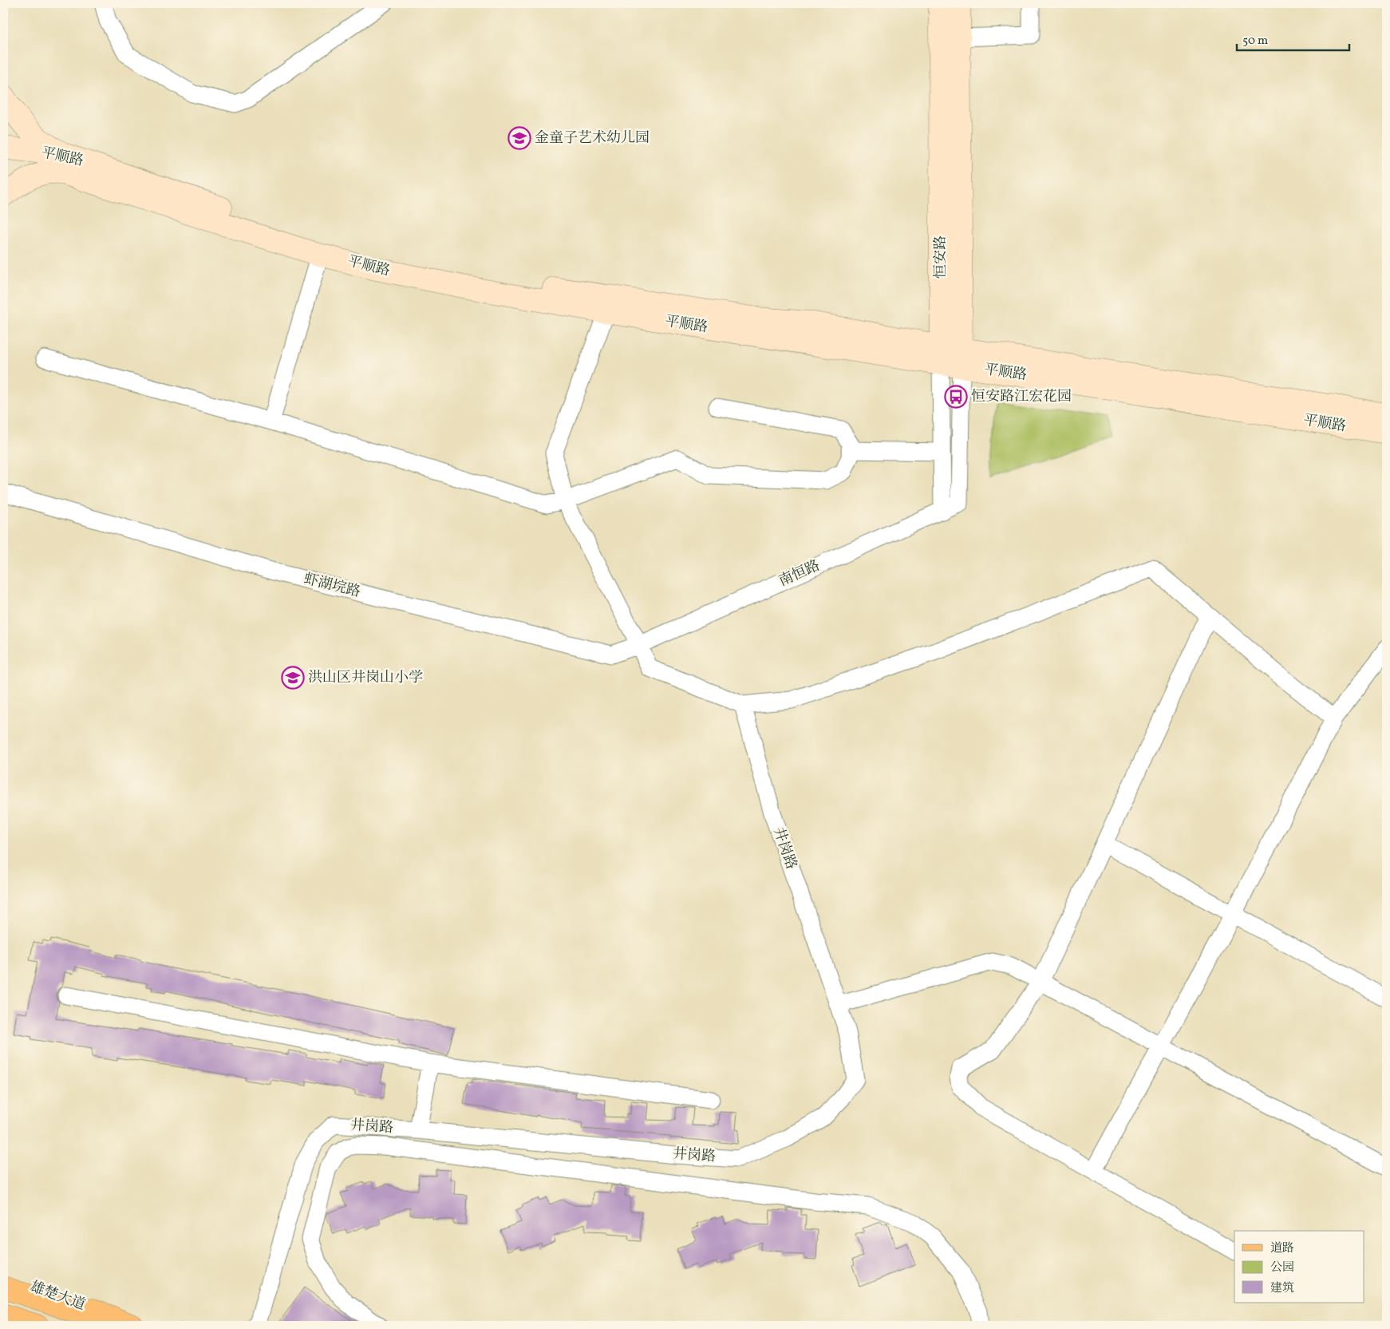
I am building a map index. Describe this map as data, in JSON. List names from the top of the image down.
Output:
{
  "streets": {
    "main road": ["平顺路", "恒安路", "雄楚大道"],
    "street": ["南恒路", "虾湖垸路", "井岗路"]
  },
  "crossings": [
    ["平顺路", "恒安路"],
    ["恒安路", "南恒路"],
    ["南恒路", "虾湖垸路"]
  ],
  "places": {
    "school or university": ["金童子艺术幼儿园", "洪山区井岗山小学"],
    "bus stop": ["恒安路江宏花园"]
  },
  "legend": ["道路", "公园", "建筑"],
  "scale_bar": "50 m"
}
